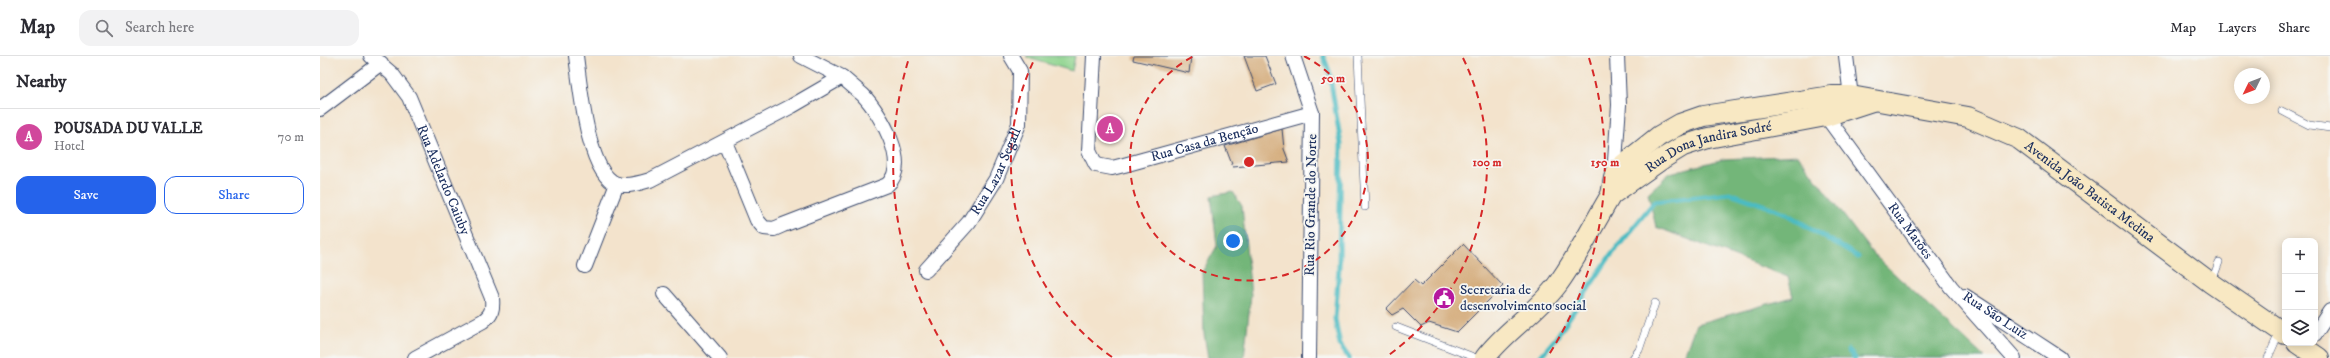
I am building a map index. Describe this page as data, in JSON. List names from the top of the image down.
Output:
{
  "streets": {
    "main road": ["Rua Dona Jandira Sodré", "Avenida João Batista Medina"],
    "street": [
      "Rua Casa da Benção",
      "Rua Lazar Segall",
      "Rua Adelardo Caiuby",
      "Rua Rio Grande do Norte",
      "Rua Matões",
      "Rua São Luiz"
    ]
  },
  "crossings": [
    ["Rua Casa da Benção", "Rua Rio Grande do Norte"],
    ["Rua Dona Jandira Sodré", "Avenida João Batista Medina"],
    ["Rua Dona Jandira Sodré", "Rua Matões"],
    ["Avenida João Batista Medina", "Rua Matões"],
    ["Rua Matões", "Rua São Luiz"]
  ],
  "places": {
    "public building": ["Secretaria de desenvolvimento social"]
  },
  "north": "bottom left",
  "page": {
    "header": "Map",
    "search": "Search here",
    "nav": ["Map", "Layers", "Share"],
    "heading": "Nearby",
    "list": [
      {
        "mark": "A",
        "name": "POUSADA DU VALLE",
        "note": "Hotel",
        "value": "70 m"
      }
    ],
    "pins": "A",
    "buttons": ["Save", "Share"],
    "map_buttons": ["+", "−"]
  },
  "rings": ["50 m", "100 m", "150 m"]
}
